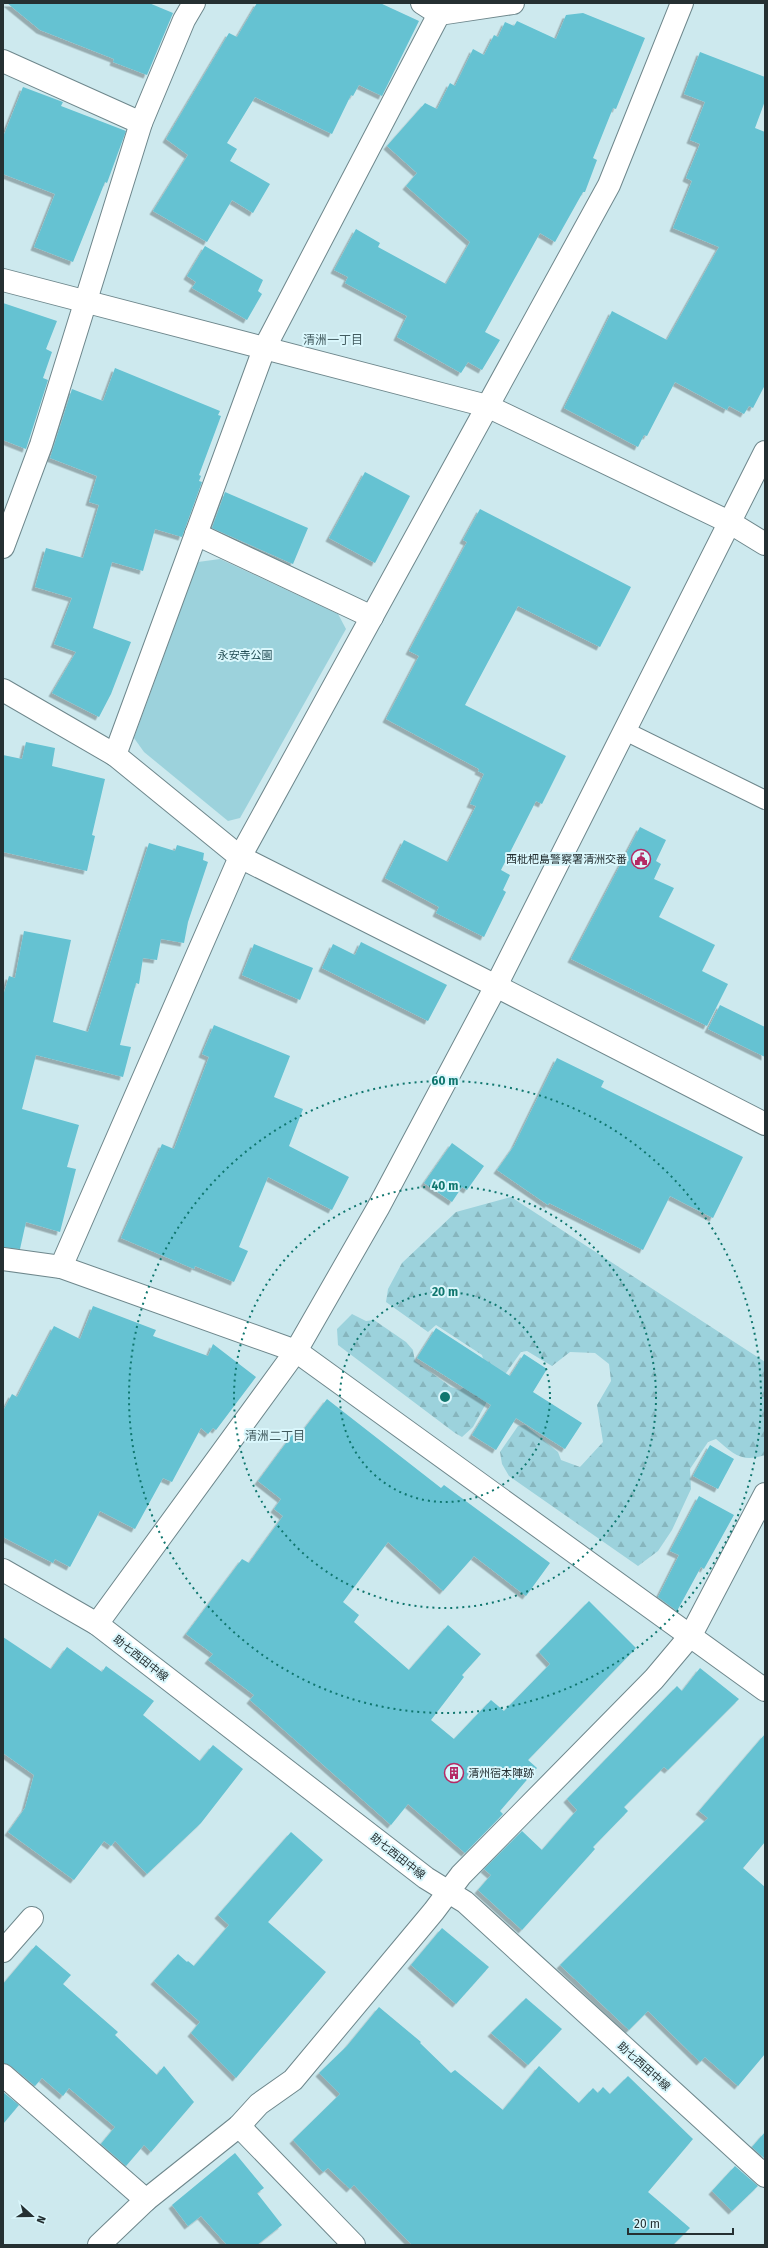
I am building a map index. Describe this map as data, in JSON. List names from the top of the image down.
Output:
{
  "streets": {
    "street": ["助七西田中線"]
  },
  "districts": ["清洲一丁目", "清洲二丁目"],
  "parks": ["永安寺公園"],
  "places": {
    "public building": ["西枇杷島警察署清洲交番"],
    "building": ["清州宿本陣跡"]
  },
  "scale_bar": "20 m",
  "north": "right",
  "rings": ["60 m", "40 m", "20 m"]
}
